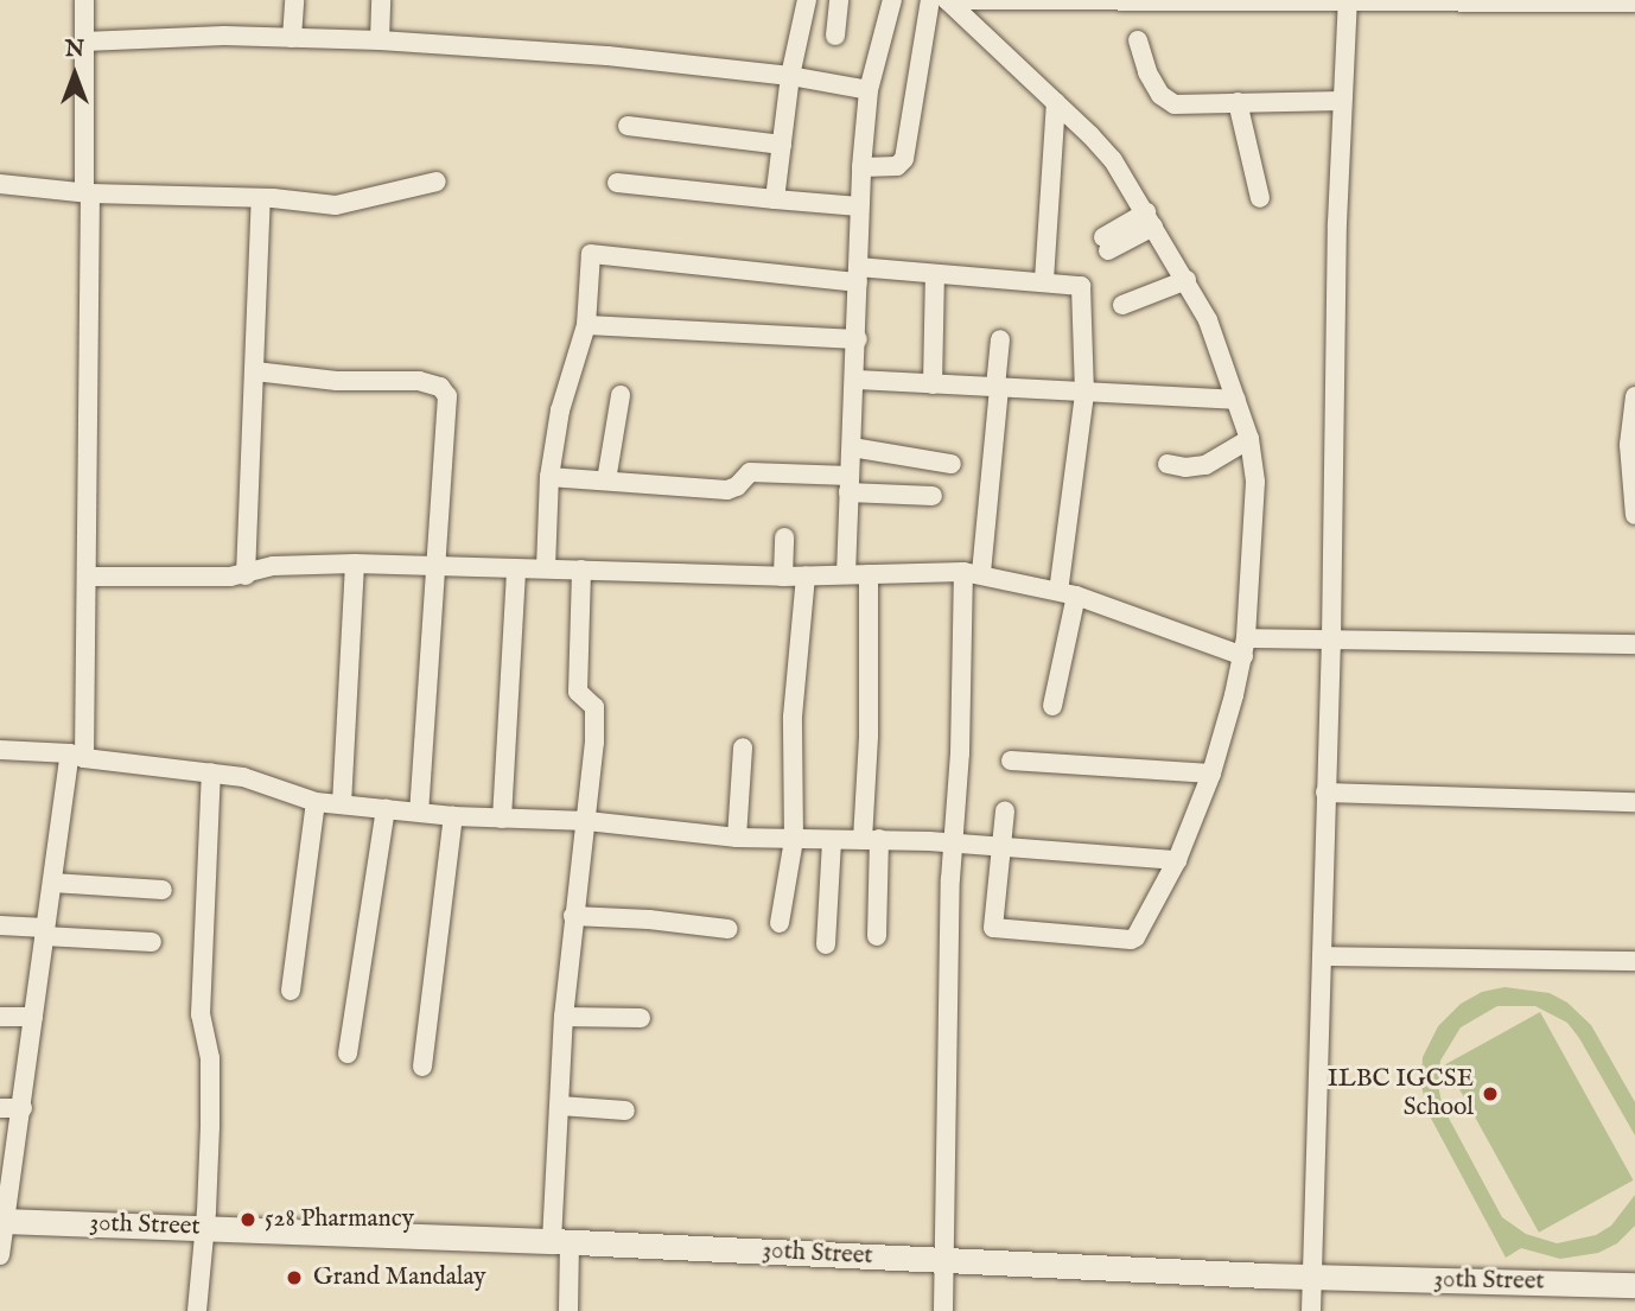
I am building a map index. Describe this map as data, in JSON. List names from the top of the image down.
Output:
{
  "streets": {
    "main road": ["30th Street"]
  },
  "places": ["ILBC IGCSE School", "528 Pharmancy", "Grand Mandalay"],
  "north": "top"
}
